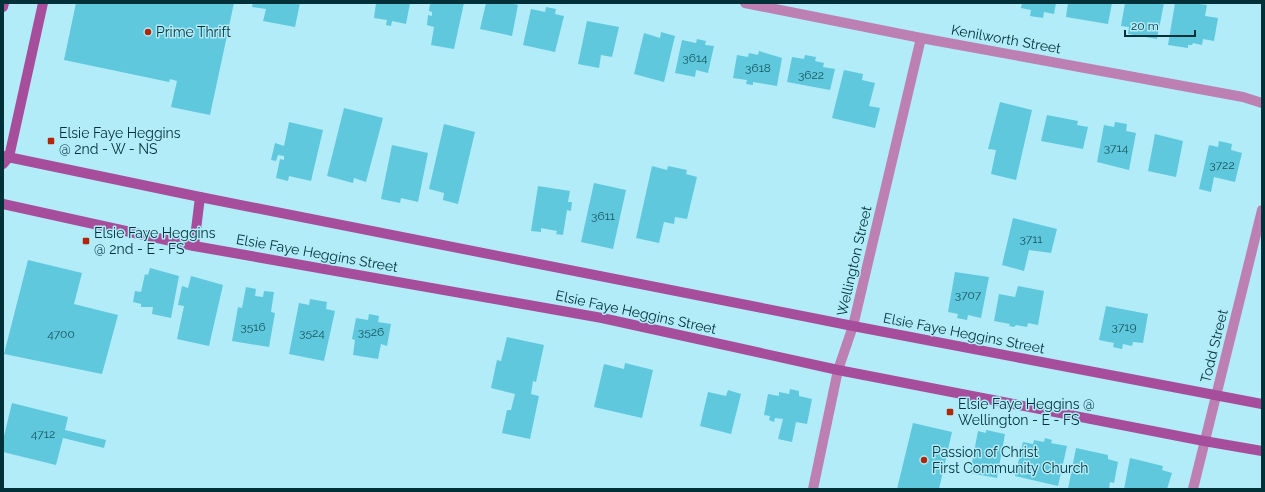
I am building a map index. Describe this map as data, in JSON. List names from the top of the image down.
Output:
{
  "streets": {
    "main road": ["Elsie Faye Heggins Street"],
    "street": ["Kenilworth Street", "Wellington Street", "Todd Street"]
  },
  "crossings": [
    ["Kenilworth Street", "Wellington Street"],
    ["Elsie Faye Heggins Street", "Wellington Street"],
    ["Elsie Faye Heggins Street", "Todd Street"]
  ],
  "places": {
    "other": ["Prime Thrift", "Passion of Christ First Community Church"],
    "transit": ["Elsie Faye Heggins @ 2nd - W - NS", "Elsie Faye Heggins @ 2nd - E - FS", "Elsie Faye Heggins @ Wellington - E - FS"]
  },
  "house_numbers": [
    "3614",
    "3618",
    "3622",
    "3714",
    "3722",
    "3611",
    "3711",
    "3707",
    "3516",
    "3719",
    "3526",
    "3524",
    "4700",
    "4712"
  ],
  "scale_bar": "20 m"
}
